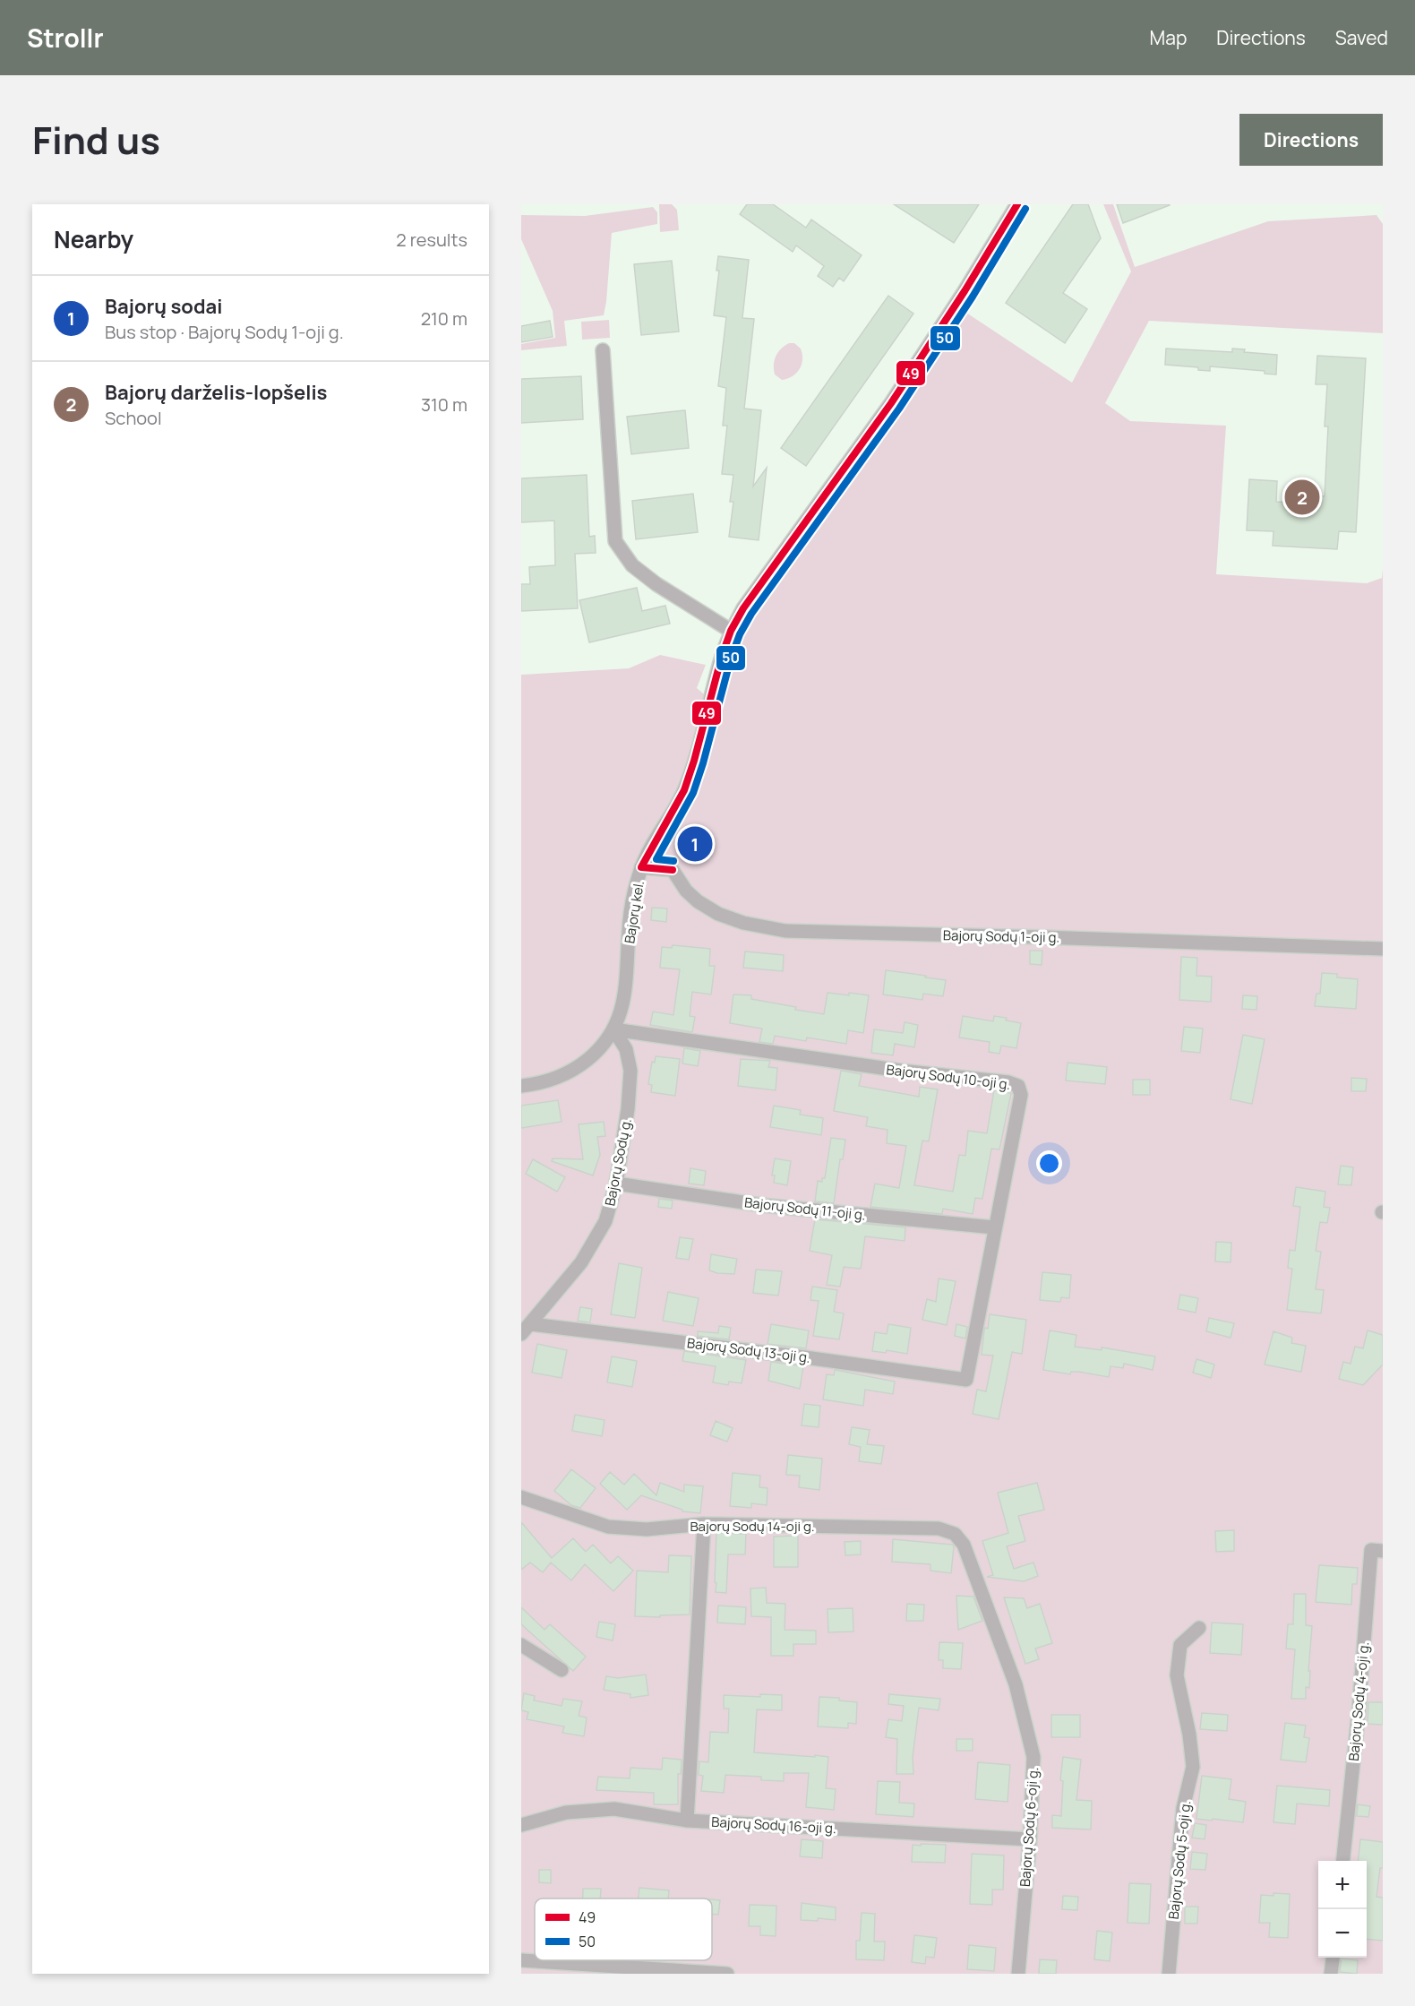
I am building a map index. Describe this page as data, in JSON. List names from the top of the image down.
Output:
{
  "streets": {
    "street": [
      "Bajorų kel.",
      "Bajorų Sodų 1-oji g.",
      "Bajorų Sodų 10-oji g.",
      "Bajorų Sodų g.",
      "Bajorų Sodų 11-oji g.",
      "Bajorų Sodų 13-oji g.",
      "Bajorų Sodų 14-oji g.",
      "Bajorų Sodų 4-oji g.",
      "Bajorų Sodų 16-oji g.",
      "Bajorų Sodų 6-oji g.",
      "Bajorų Sodų 5-oji g."
    ]
  },
  "crossings": [
    ["Bajorų kel.", "Bajorų Sodų 1-oji g."],
    ["Bajorų kel.", "Bajorų Sodų 10-oji g."],
    ["Bajorų kel.", "Bajorų Sodų g."],
    ["Bajorų Sodų 10-oji g.", "Bajorų Sodų g."],
    ["Bajorų Sodų 10-oji g.", "Bajorų Sodų 11-oji g."],
    ["Bajorų Sodų 10-oji g.", "Bajorų Sodų 13-oji g."],
    ["Bajorų Sodų g.", "Bajorų Sodų 11-oji g."],
    ["Bajorų Sodų g.", "Bajorų Sodų 13-oji g."],
    ["Bajorų Sodų 14-oji g.", "Bajorų Sodų 6-oji g."],
    ["Bajorų Sodų 16-oji g.", "Bajorų Sodų 6-oji g."]
  ],
  "lines": ["transit line 49", "transit line 50"],
  "legend": ["49", "50"],
  "page": {
    "header": "Strollr",
    "nav": ["Map", "Directions", "Saved"],
    "title": "Find us",
    "buttons": "Directions",
    "heading": ["Nearby", "2 results"],
    "list": [
      {
        "mark": "1",
        "name": "Bajorų sodai",
        "note": "Bus stop · Bajorų Sodų 1-oji g.",
        "value": "210 m"
      },
      {
        "mark": "2",
        "name": "Bajorų darželis-lopšelis",
        "note": "School",
        "value": "310 m"
      }
    ],
    "pins": ["2", "1"],
    "map_buttons": ["+", "−"]
  }
}
